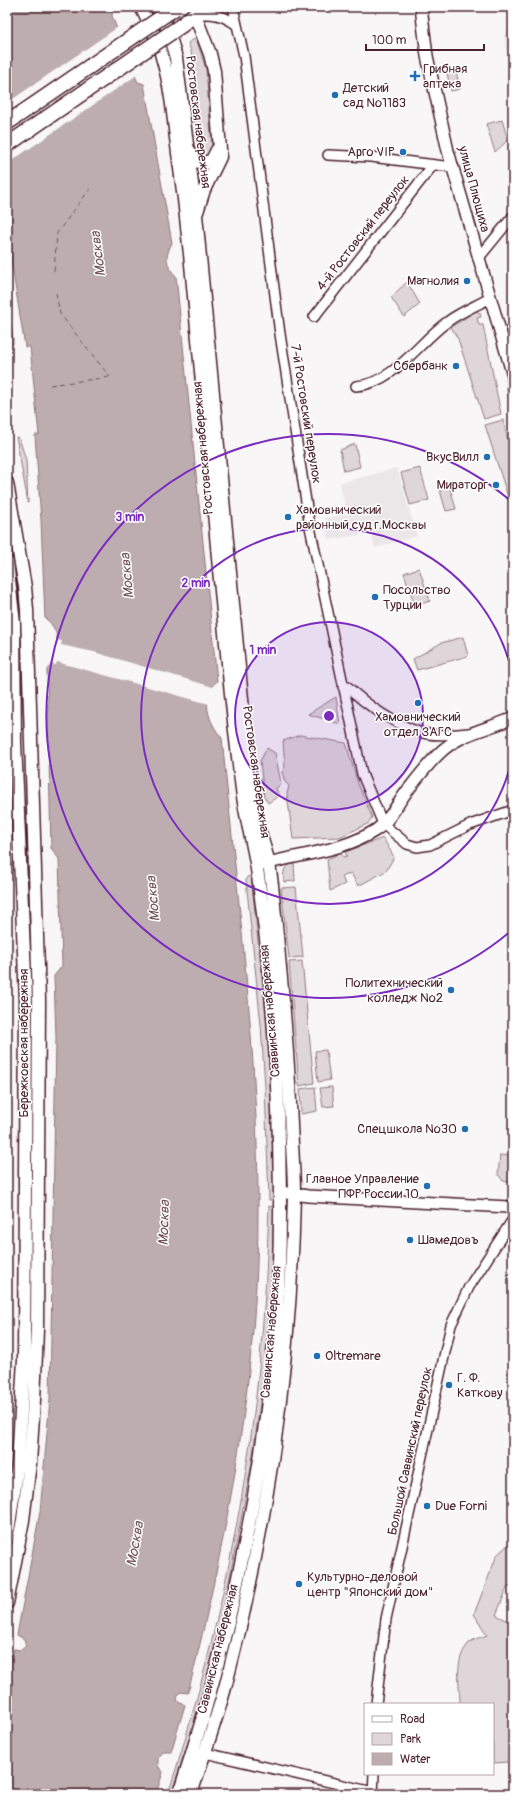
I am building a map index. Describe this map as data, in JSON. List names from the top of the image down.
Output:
{
  "streets": {
    "main road": ["Ростовская набережная", "Саввинская набережная", "Бережковская набережная"],
    "street": [
      "улица Плющиха",
      "4-й Ростовский переулок",
      "7-й Ростовский переулок",
      "Большой Саввинский переулок"
    ]
  },
  "crossings": [
    ["Ростовская набережная", "Саввинская набережная"]
  ],
  "water": ["Москва"],
  "places": {
    "health": ["Грибная аптека"],
    "other": [
      "Детский сад №1183",
      "Арго VIP",
      "Магнолия",
      "Сбербанк",
      "ВкусВилл",
      "Мираторг",
      "Хамовнический районный суд г.Москвы",
      "Посольство Турции",
      "Хамовнический отдел ЗАГС",
      "Политехнический колледж №2",
      "Спецшкола №30",
      "Главное Управление ПФР России 10",
      "Шамедовъ",
      "Oltremare",
      "Г. Ф. Каткову",
      "Due Forni",
      "Культурно-деловой центр \"Японский дом\""
    ]
  },
  "legend": ["Road", "Park", "Water"],
  "scale_bar": "100 m",
  "rings": ["3 min", "2 min", "1 min"]
}
